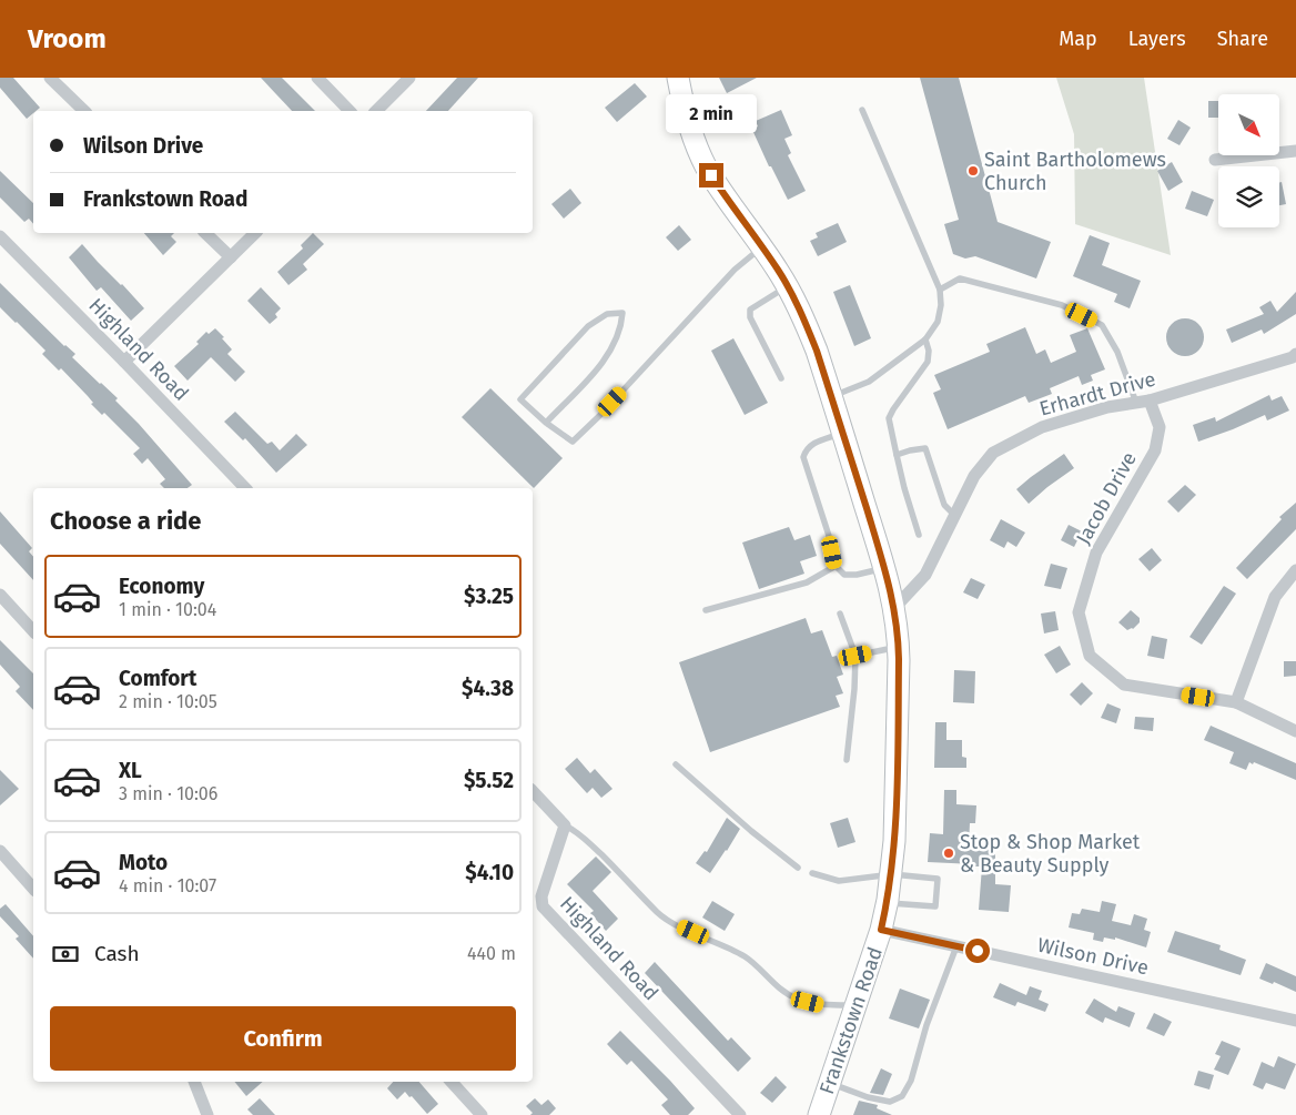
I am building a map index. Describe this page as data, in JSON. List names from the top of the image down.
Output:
{
  "streets": {
    "main road": ["Frankstown Road"],
    "street": [
      "Highland Road",
      "Erhardt Drive",
      "Jacob Drive",
      "Wilson Drive"
    ]
  },
  "crossings": [
    ["Erhardt Drive", "Jacob Drive"],
    ["Erhardt Drive", "Frankstown Road"],
    ["Wilson Drive", "Frankstown Road"]
  ],
  "places": ["Saint Bartholomews Church", "Stop & Shop Market & Beauty Supply"],
  "north": "bottom right",
  "page": {
    "header": "Vroom",
    "nav": ["Map", "Layers", "Share"],
    "bubble": "2 min",
    "banner": ["Wilson Drive", "Frankstown Road"],
    "heading": "Choose a ride",
    "list": [
      {
        "name": "Economy",
        "note": "1 min · 10:04",
        "value": "$3.25"
      },
      {
        "name": "Comfort",
        "note": "2 min · 10:05",
        "value": "$4.38"
      },
      {
        "name": "XL",
        "note": "3 min · 10:06",
        "value": "$5.52"
      },
      {
        "name": "Moto",
        "note": "4 min · 10:07",
        "value": "$4.10"
      }
    ],
    "pay": ["Cash", "440 m"],
    "buttons": "Confirm"
  }
}
